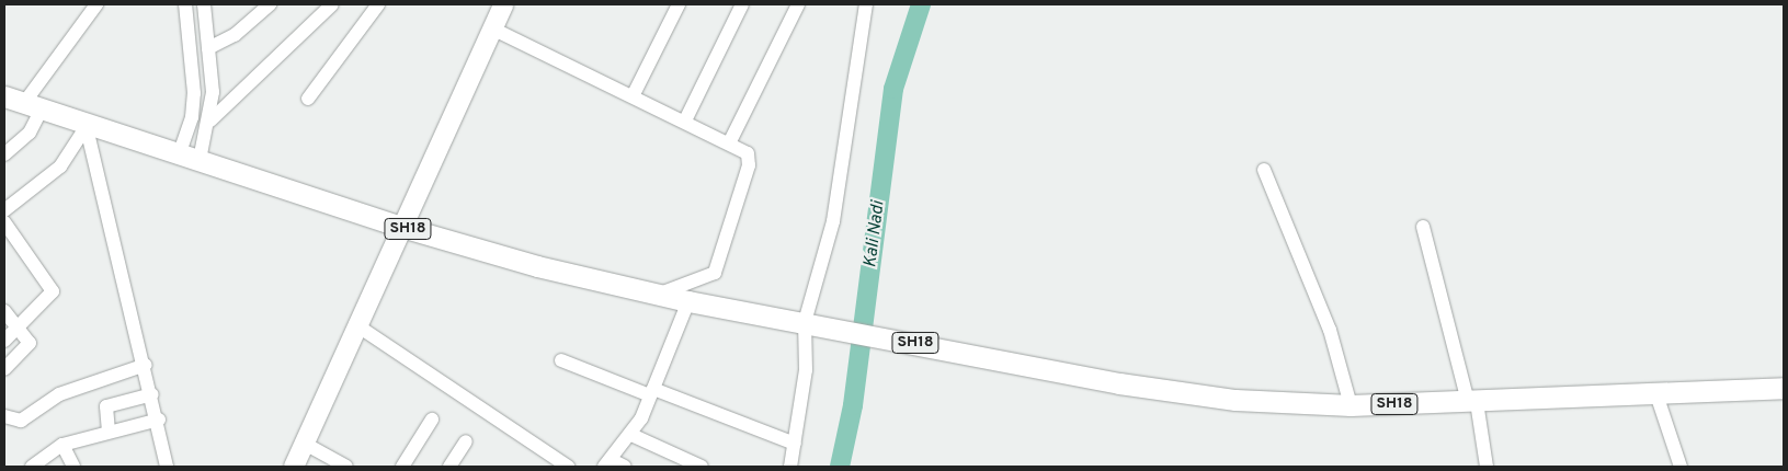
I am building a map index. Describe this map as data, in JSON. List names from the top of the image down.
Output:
{
  "streets": {
    "main road": ["SH18"]
  },
  "water": ["Kali Nadi"]
}
